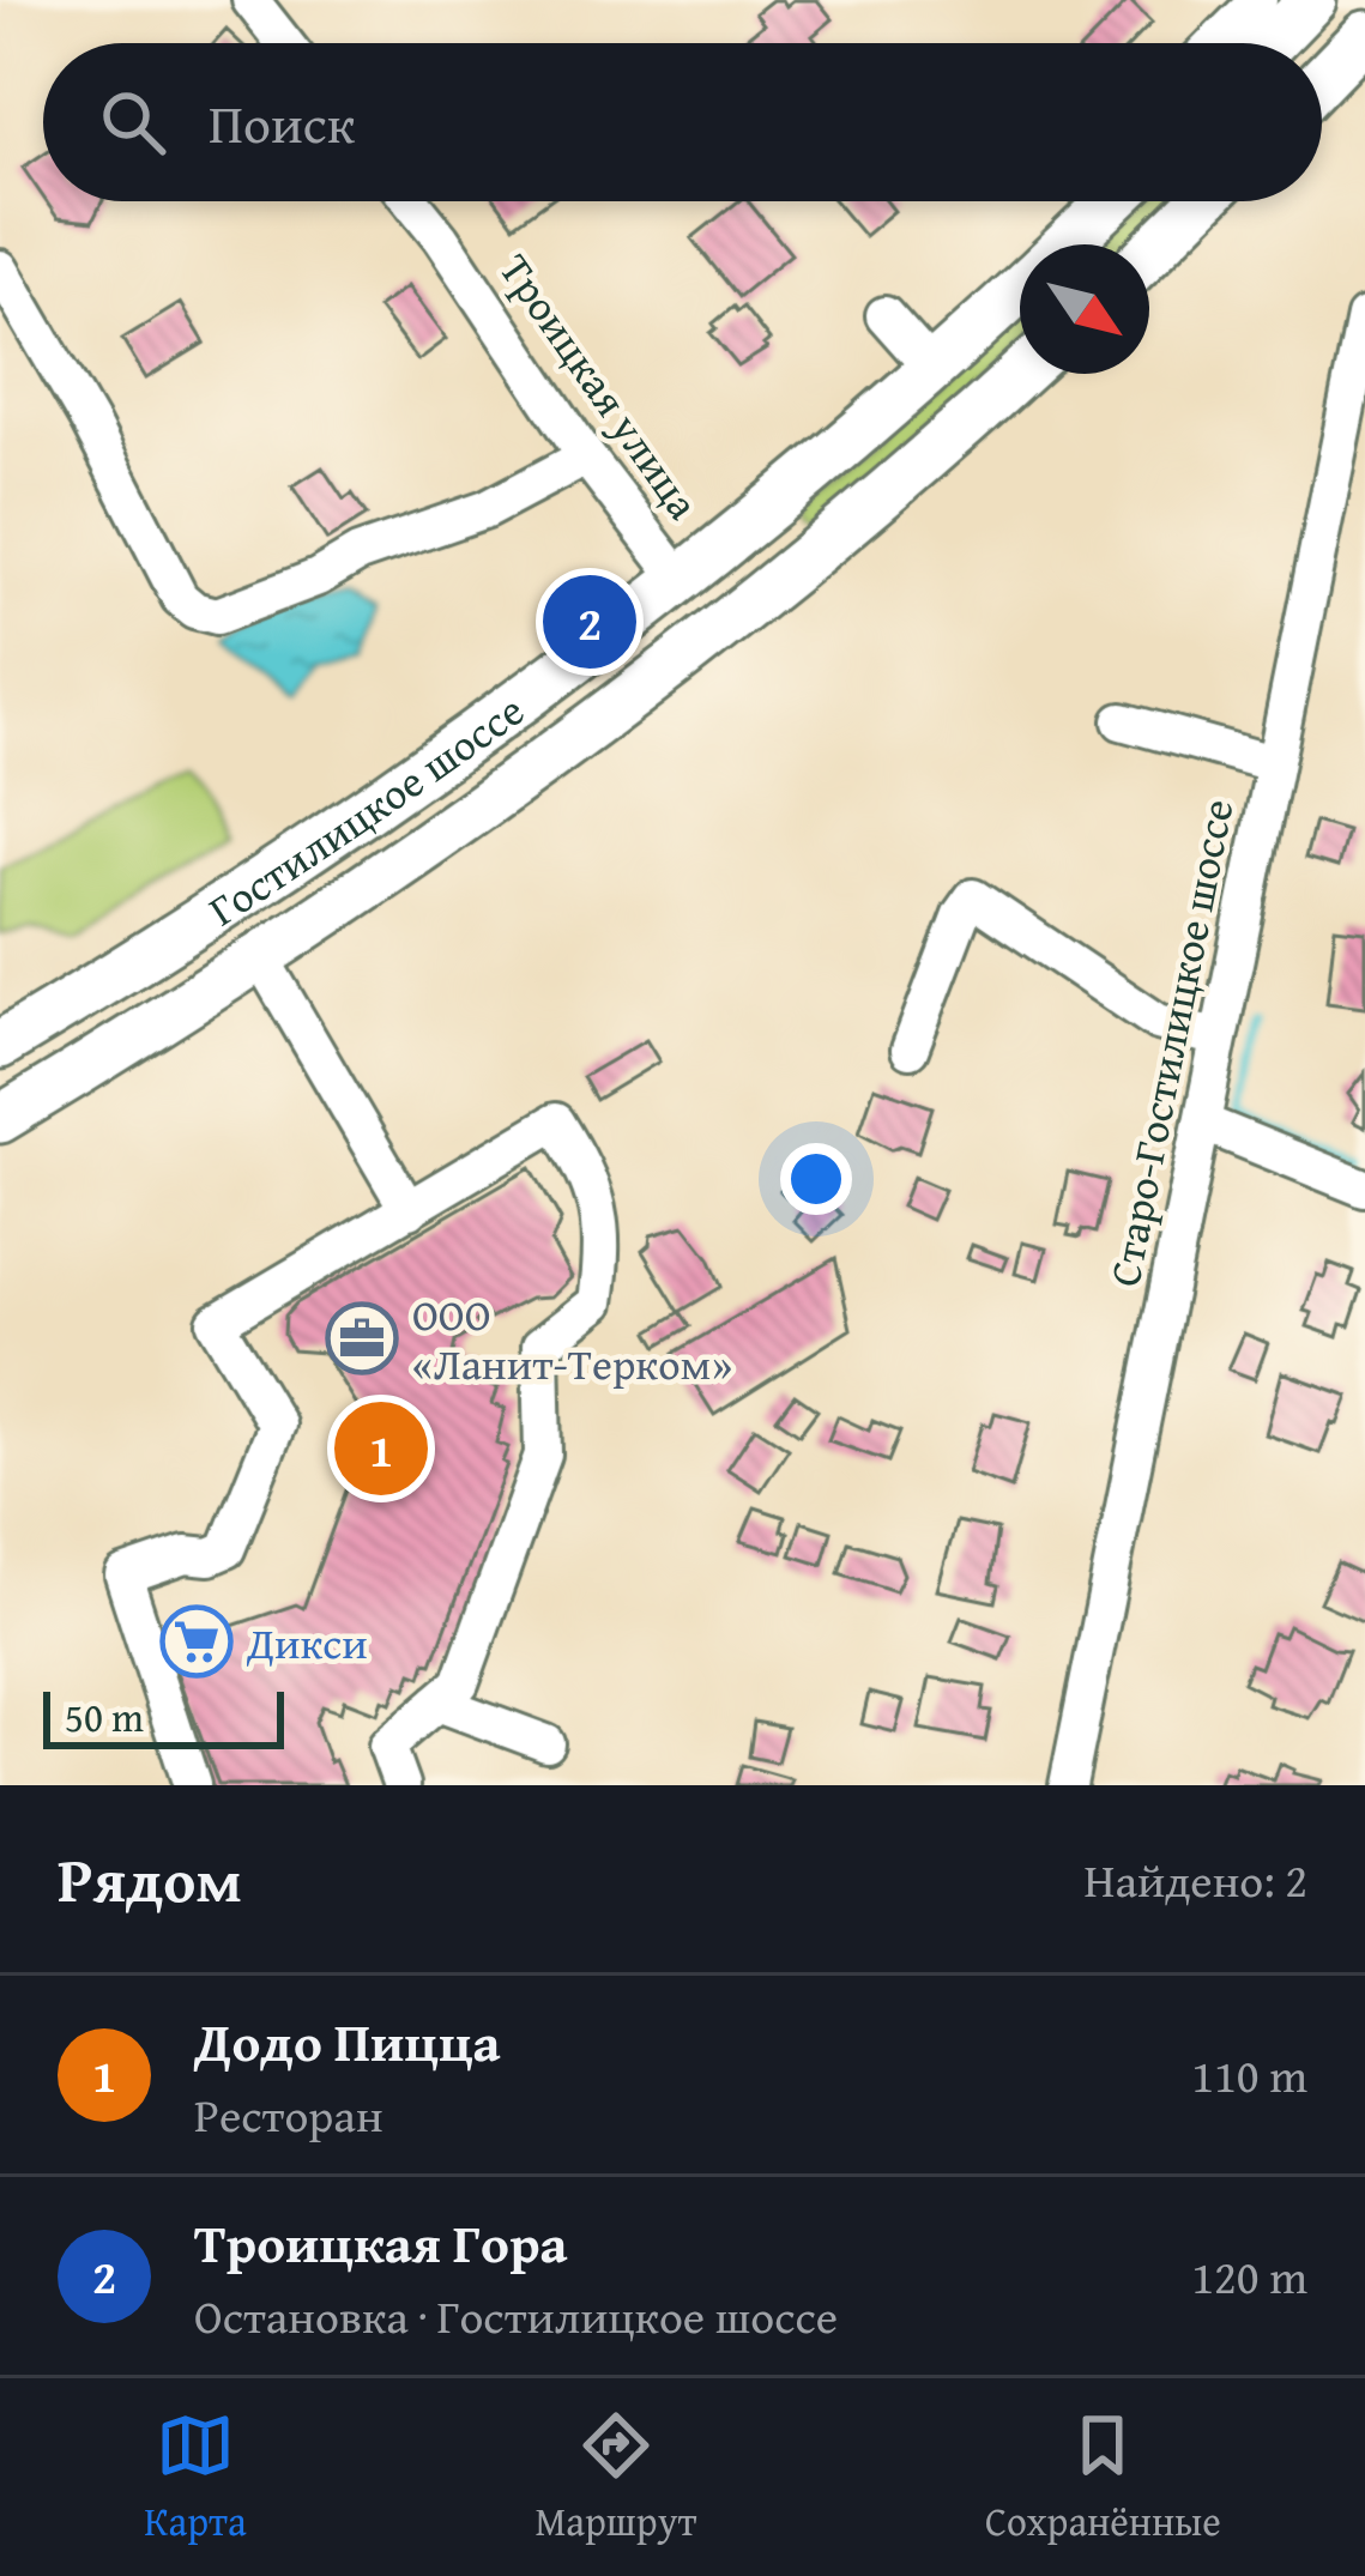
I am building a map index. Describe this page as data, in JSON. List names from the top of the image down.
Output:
{
  "streets": {
    "main road": ["Гостилицкое шоссе"],
    "street": ["Троицкая улица", "Старо-Гостилицкое шоссе"]
  },
  "crossings": [
    ["Троицкая улица", "Гостилицкое шоссе"]
  ],
  "places": {
    "office": ["ООО «Ланит-Терком»"],
    "supermarket": ["Дикси"]
  },
  "scale_bar": "50 m",
  "north": "bottom right",
  "page": {
    "search": "Поиск",
    "pins": ["2", "1"],
    "scale": "50 m",
    "heading": ["Рядом", "Найдено: 2"],
    "list": [
      {
        "mark": "1",
        "name": "Додо Пицца",
        "note": "Ресторан",
        "value": "110 m"
      },
      {
        "mark": "2",
        "name": "Троицкая Гора",
        "note": "Остановка · Гостилицкое шоссе",
        "value": "120 m"
      }
    ],
    "nav": ["Карта", "Маршрут", "Сохранённые"]
  }
}
